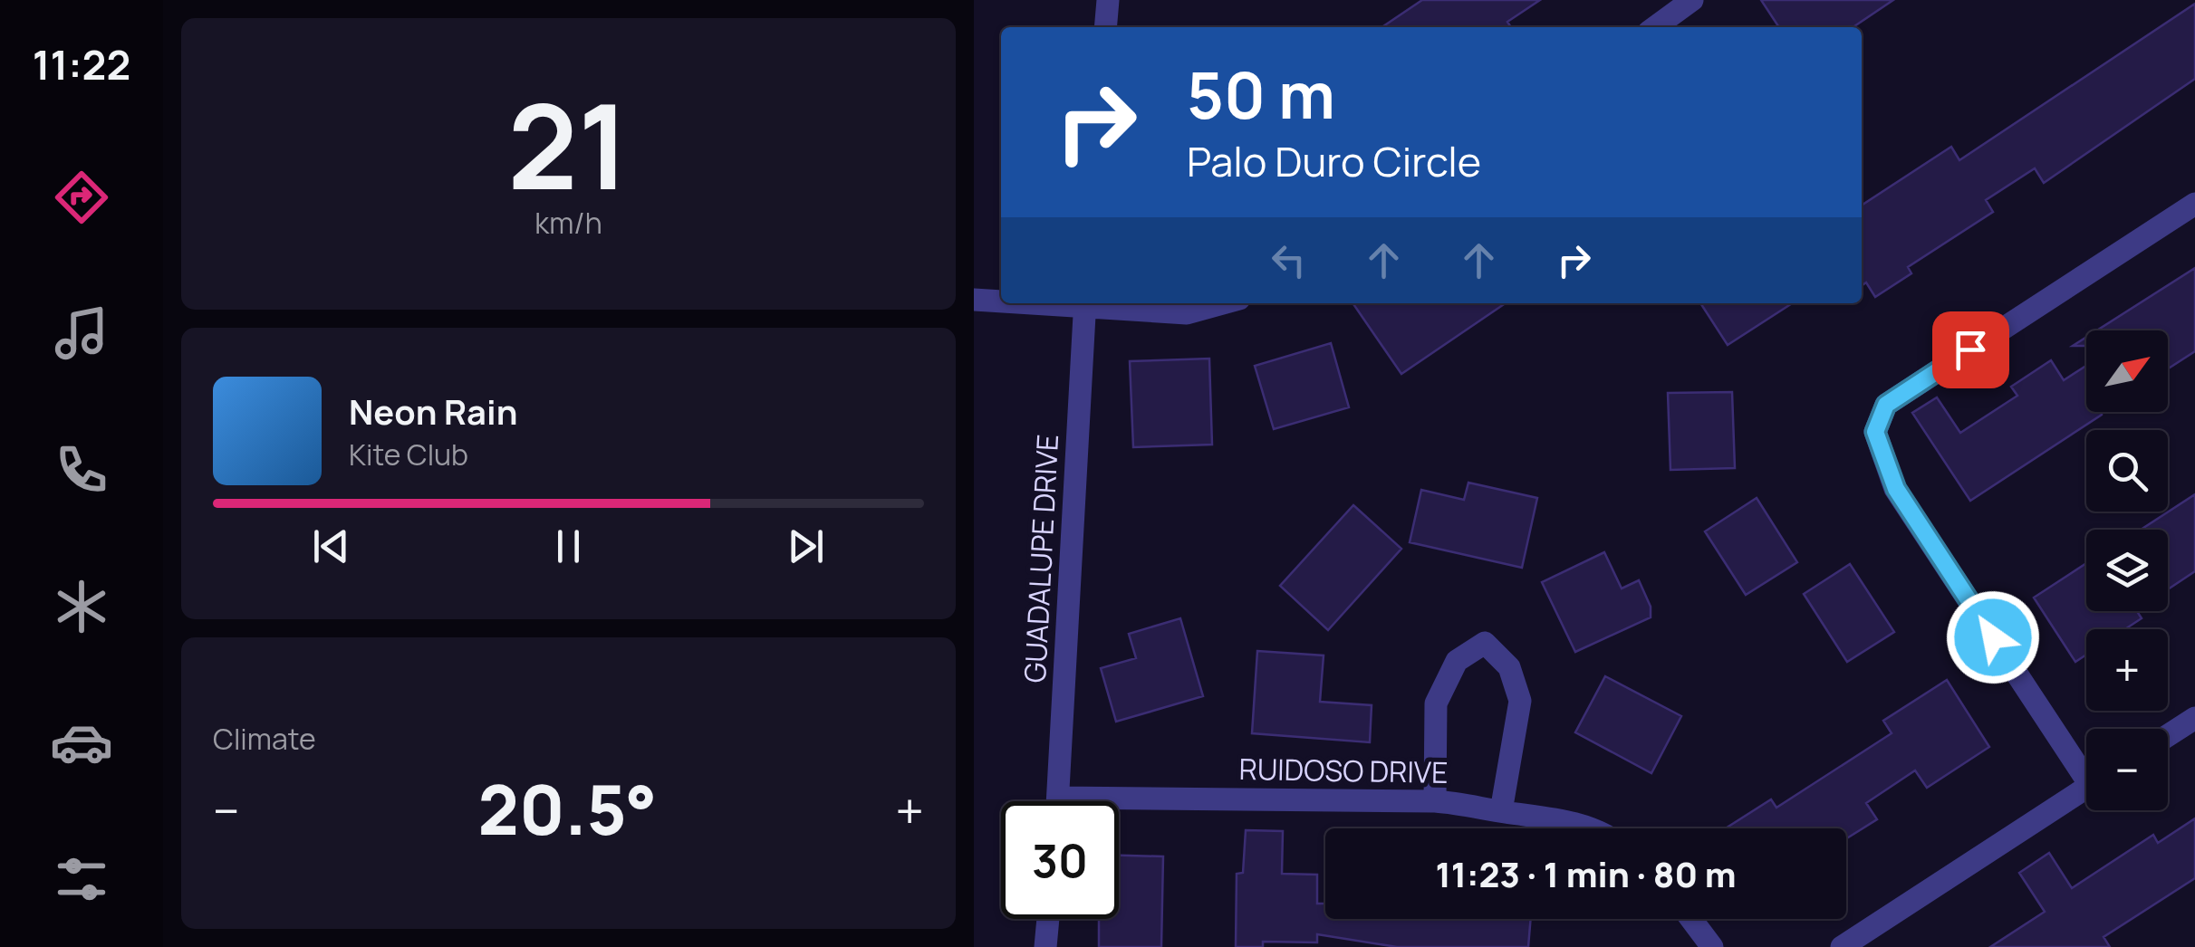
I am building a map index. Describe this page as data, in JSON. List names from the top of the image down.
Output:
{
  "streets": {
    "street": ["GUADALUPE DRIVE", "RUIDOSO DRIVE"]
  },
  "crossings": [
    ["GUADALUPE DRIVE", "RUIDOSO DRIVE"]
  ],
  "north": "top right",
  "page": {
    "tabs": "11:22",
    "tile": [
      ["21", "km/h"],
      "Climate"
    ],
    "turn": ["50 m", "Palo Duro Circle"],
    "map_buttons": ["+", "−"],
    "song": ["Neon Rain", "Kite Club"],
    "heat": ["−", "20.5°", "+"],
    "limit": "30",
    "trip": "11:23 · 1 min · 80 m"
  }
}
